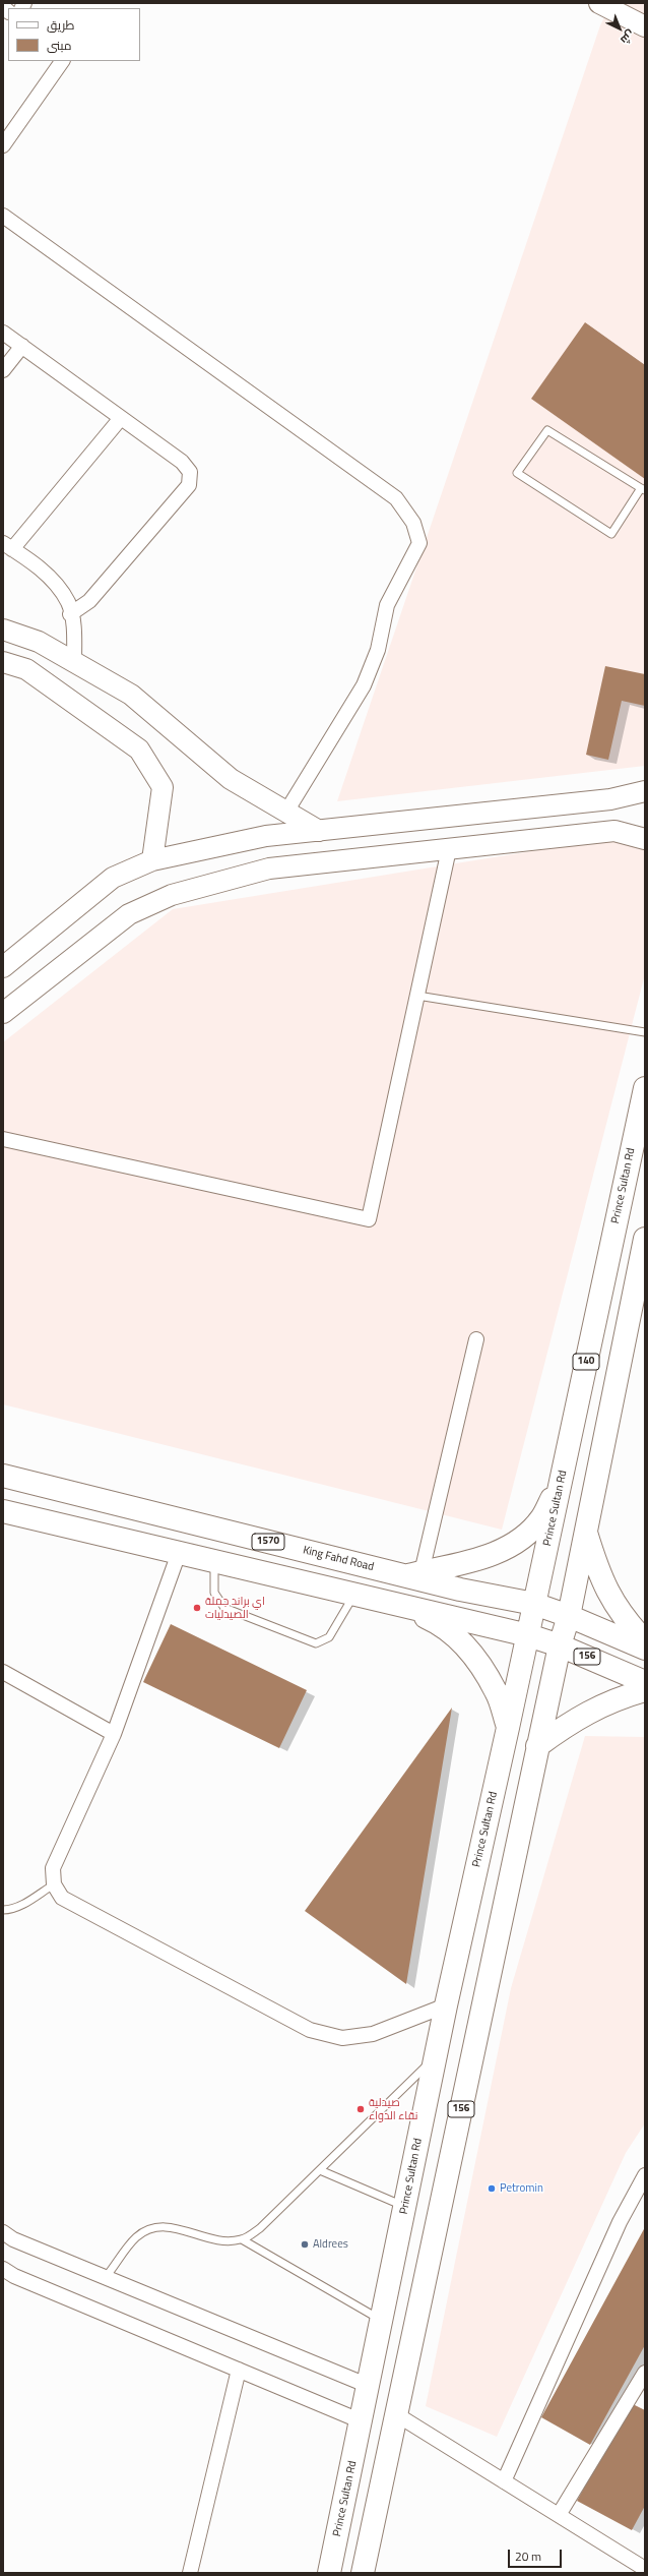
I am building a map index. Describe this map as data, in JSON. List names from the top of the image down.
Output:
{
  "streets": {
    "highway": [
      "Prince Sultan Rd",
      "140",
      "1570",
      "King Fahd Road",
      "156"
    ]
  },
  "crossings": [
    ["Prince Sultan Rd", "King Fahd Road"],
    ["Prince Sultan Rd", "156"]
  ],
  "places": [
    "اي براند جملة الصيدليات",
    "صيدلية نقاء الدواء",
    "Petromin",
    "Aldrees"
  ],
  "legend": ["طريق", "مبنى"],
  "scale_bar": "20 m",
  "north": "bottom right"
}
